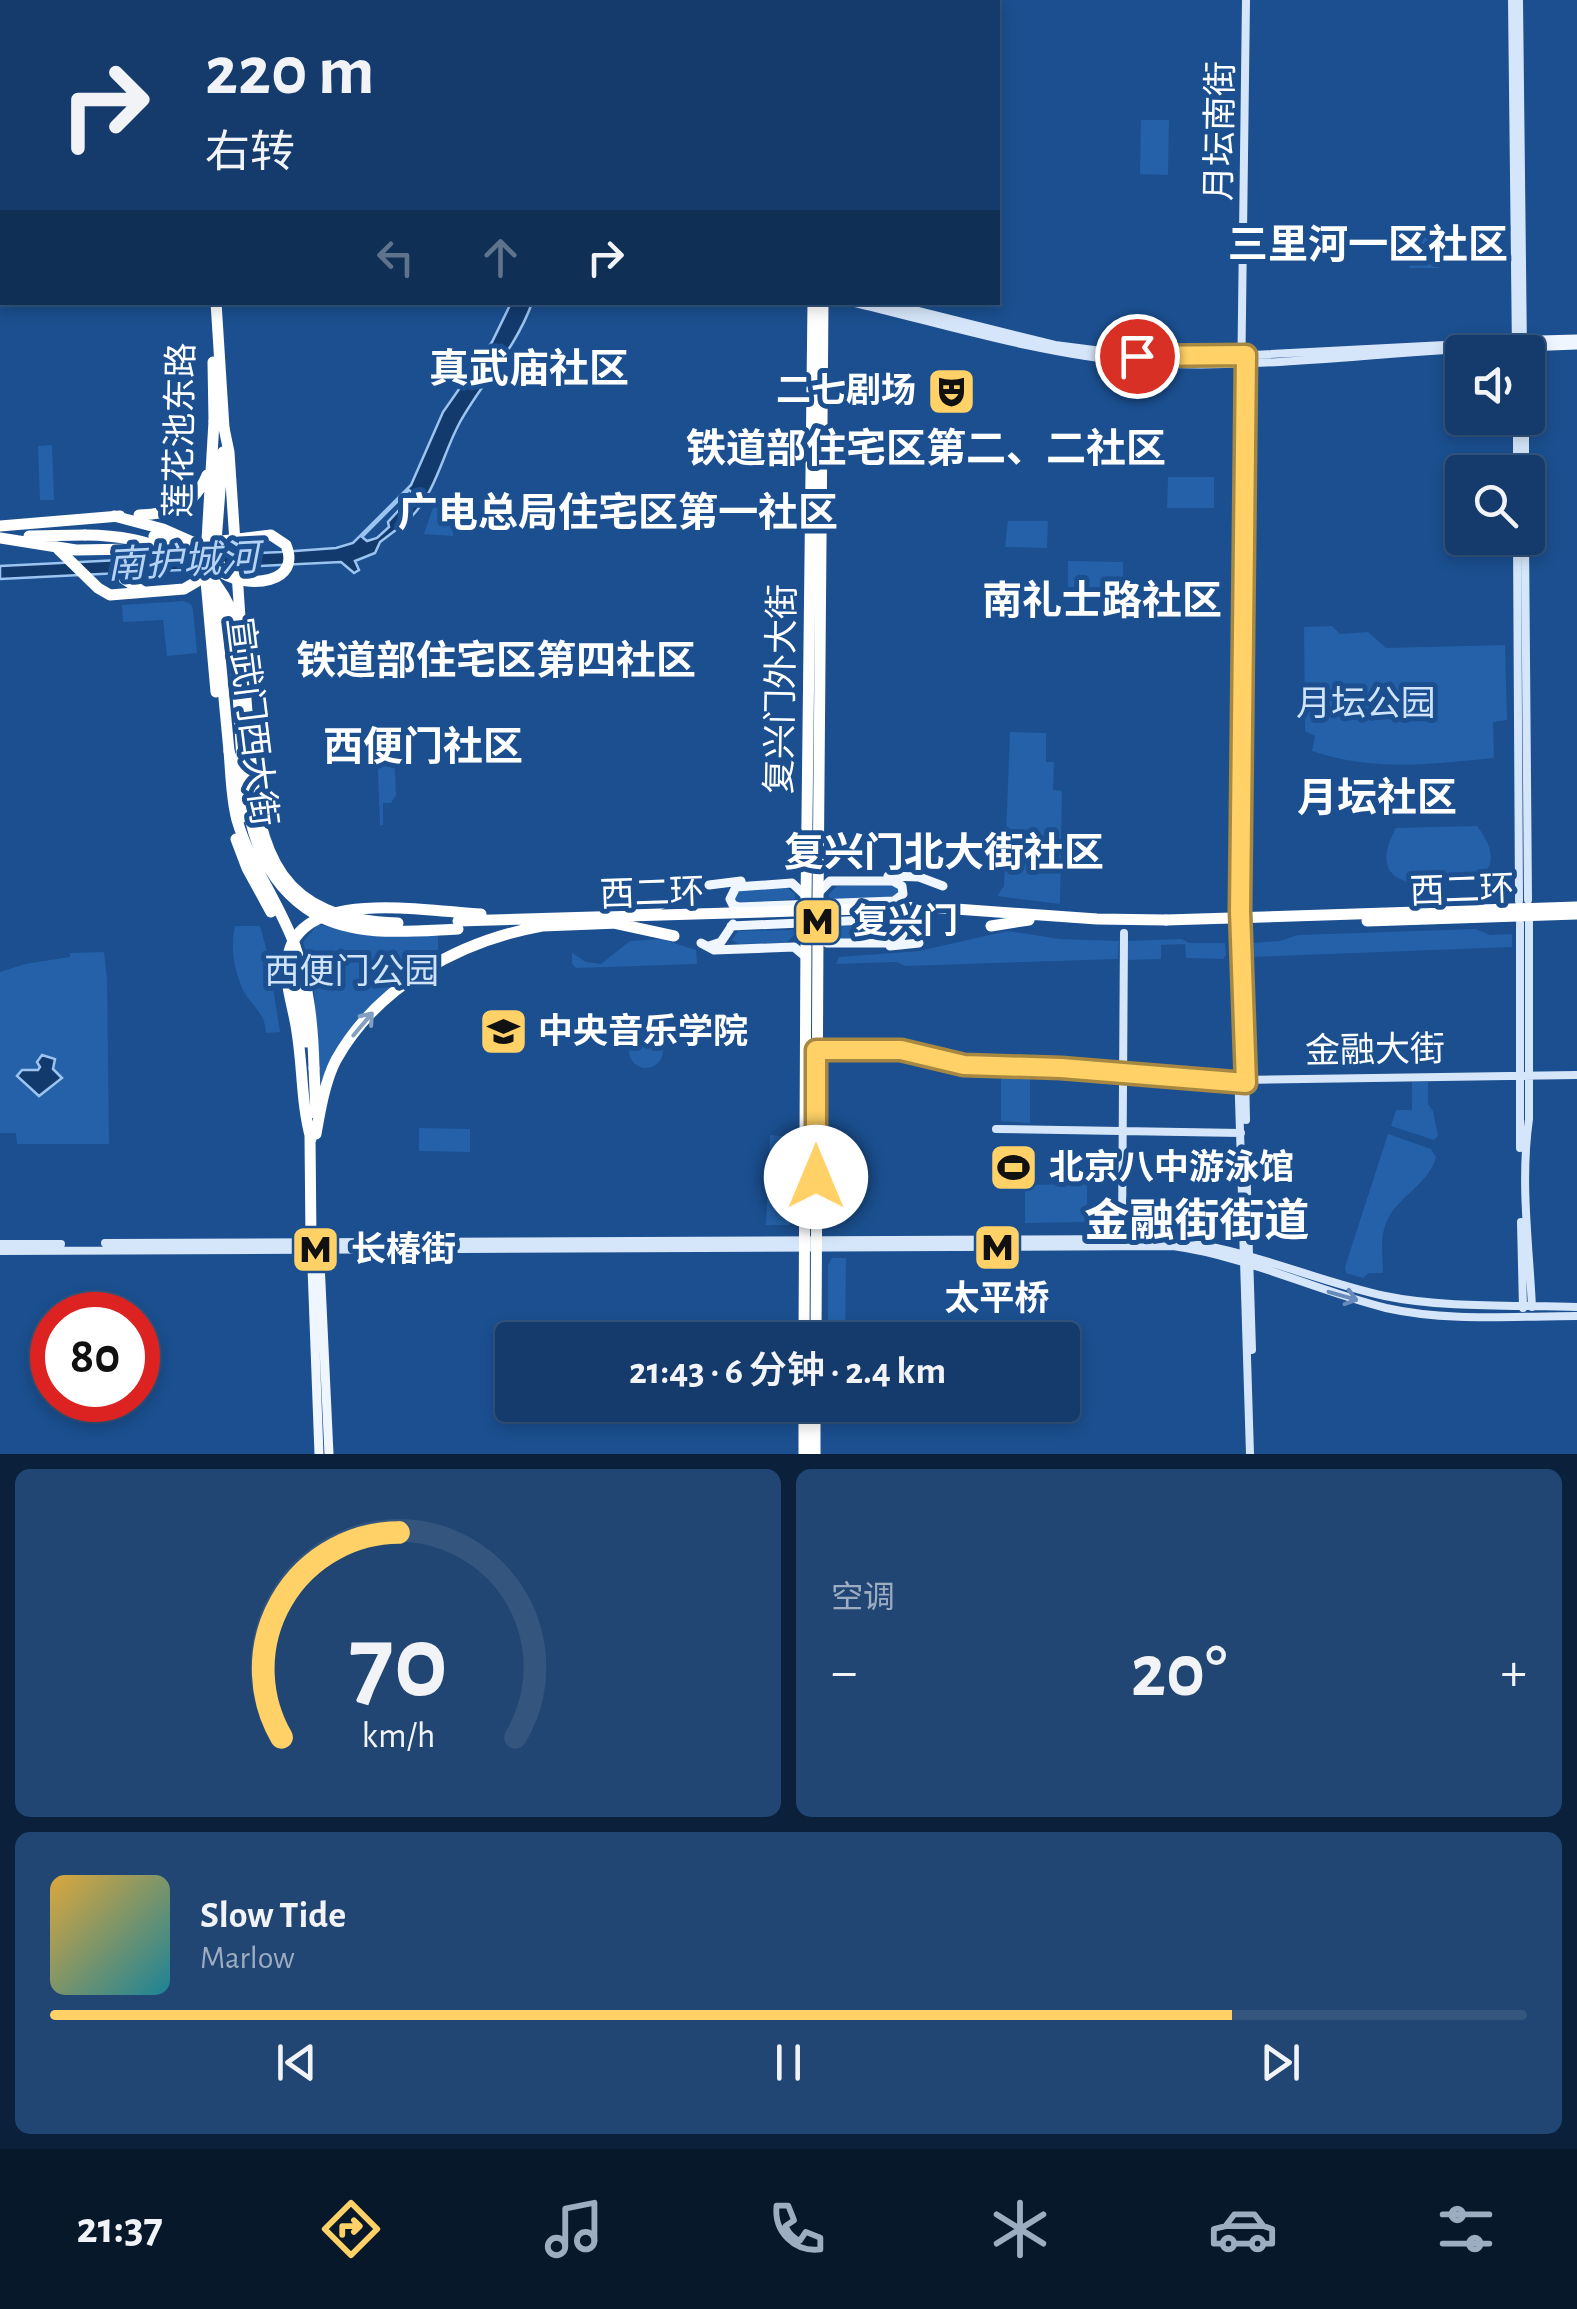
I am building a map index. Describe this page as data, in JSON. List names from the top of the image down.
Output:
{
  "streets": {
    "highway": [
      "莲花池东路",
      "复兴门外大街",
      "宣武门西大街",
      "西二环"
    ],
    "main road": ["月坛南街", "金融大街"]
  },
  "crossings": [
    ["莲花池东路", "宣武门西大街"]
  ],
  "districts": [
    "三里河一区社区",
    "真武庙社区",
    "铁道部住宅区第二、二社区",
    "广电总局住宅区第一社区",
    "南礼士路社区",
    "铁道部住宅区第四社区",
    "西便门社区",
    "月坛社区",
    "复兴门北大街社区",
    "金融街街道"
  ],
  "water": ["南护城河"],
  "parks": ["月坛公园", "西便门公园"],
  "places": {
    "theatre": ["二七剧场"],
    "metro station": ["复兴门", "太平桥", "长椿街"],
    "school or university": ["中央音乐学院"],
    "sports": ["北京八中游泳馆"]
  },
  "page": {
    "turn": ["220 m", "右转"],
    "limit": "80",
    "trip": "21:43 · 6 分钟 · 2.4 km",
    "tile": "空调",
    "heat": ["−", "20°", "+"],
    "song": ["Slow Tide", "Marlow"],
    "tabs": "21:37",
    "gauge": ["70", "km/h"]
  }
}
